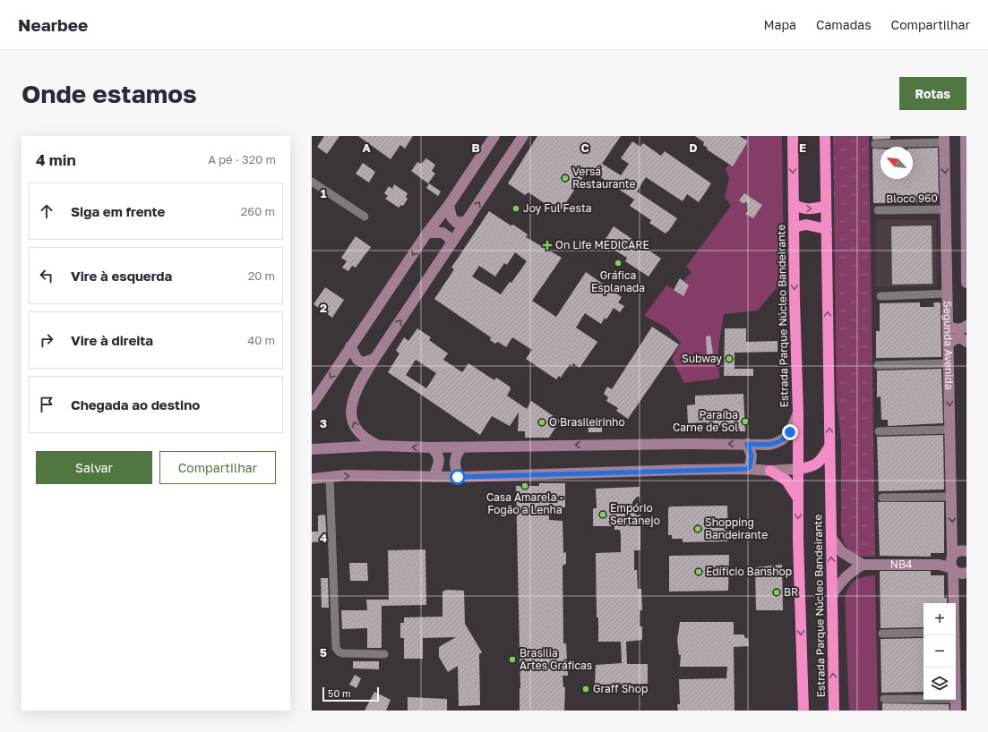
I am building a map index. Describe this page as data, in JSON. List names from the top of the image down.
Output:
{
  "streets": {
    "highway": ["Estrada Parque Núcleo Bandeirante"],
    "main road": ["Segunda Avenida", "NB4"],
    "street": ["Bloco 960"]
  },
  "crossings": [
    ["Bloco 960", "Segunda Avenida"],
    ["Segunda Avenida", "NB4"]
  ],
  "places": {
    "other": [
      "Versá Restaurante",
      "Joy Ful Festa",
      "Gráfica Esplanada",
      "Subway",
      "Paraíba Carne de Sol",
      "O Brasileirinho",
      "Casa Amarela - Fogão a Lenha",
      "Empório Sertanejo",
      "Shopping Bandeirante",
      "Edíficio Banshop",
      "BR",
      "Brasilia Artes Gráficas",
      "Graff Shop"
    ],
    "health": ["On Life MEDICARE"]
  },
  "scale_bar": "50 m",
  "north": "top left",
  "page": {
    "header": "Nearbee",
    "nav": ["Mapa", "Camadas", "Compartilhar"],
    "buttons": [
      "Rotas",
      ["Salvar", "Compartilhar"]
    ],
    "title": "Onde estamos",
    "heading": ["4 min", "A pé · 320 m"],
    "list": [
      ["Siga em frente", "260 m"],
      ["Vire à esquerda", "20 m"],
      ["Vire à direita", "40 m"],
      "Chegada ao destino"
    ],
    "map_buttons": ["+", "−"],
    "scale": "50 m"
  },
  "grid": {
    "columns": [
      "A",
      "B",
      "C",
      "D",
      "E"
    ],
    "rows": [
      "1",
      "2",
      "3",
      "4",
      "5"
    ]
  }
}
